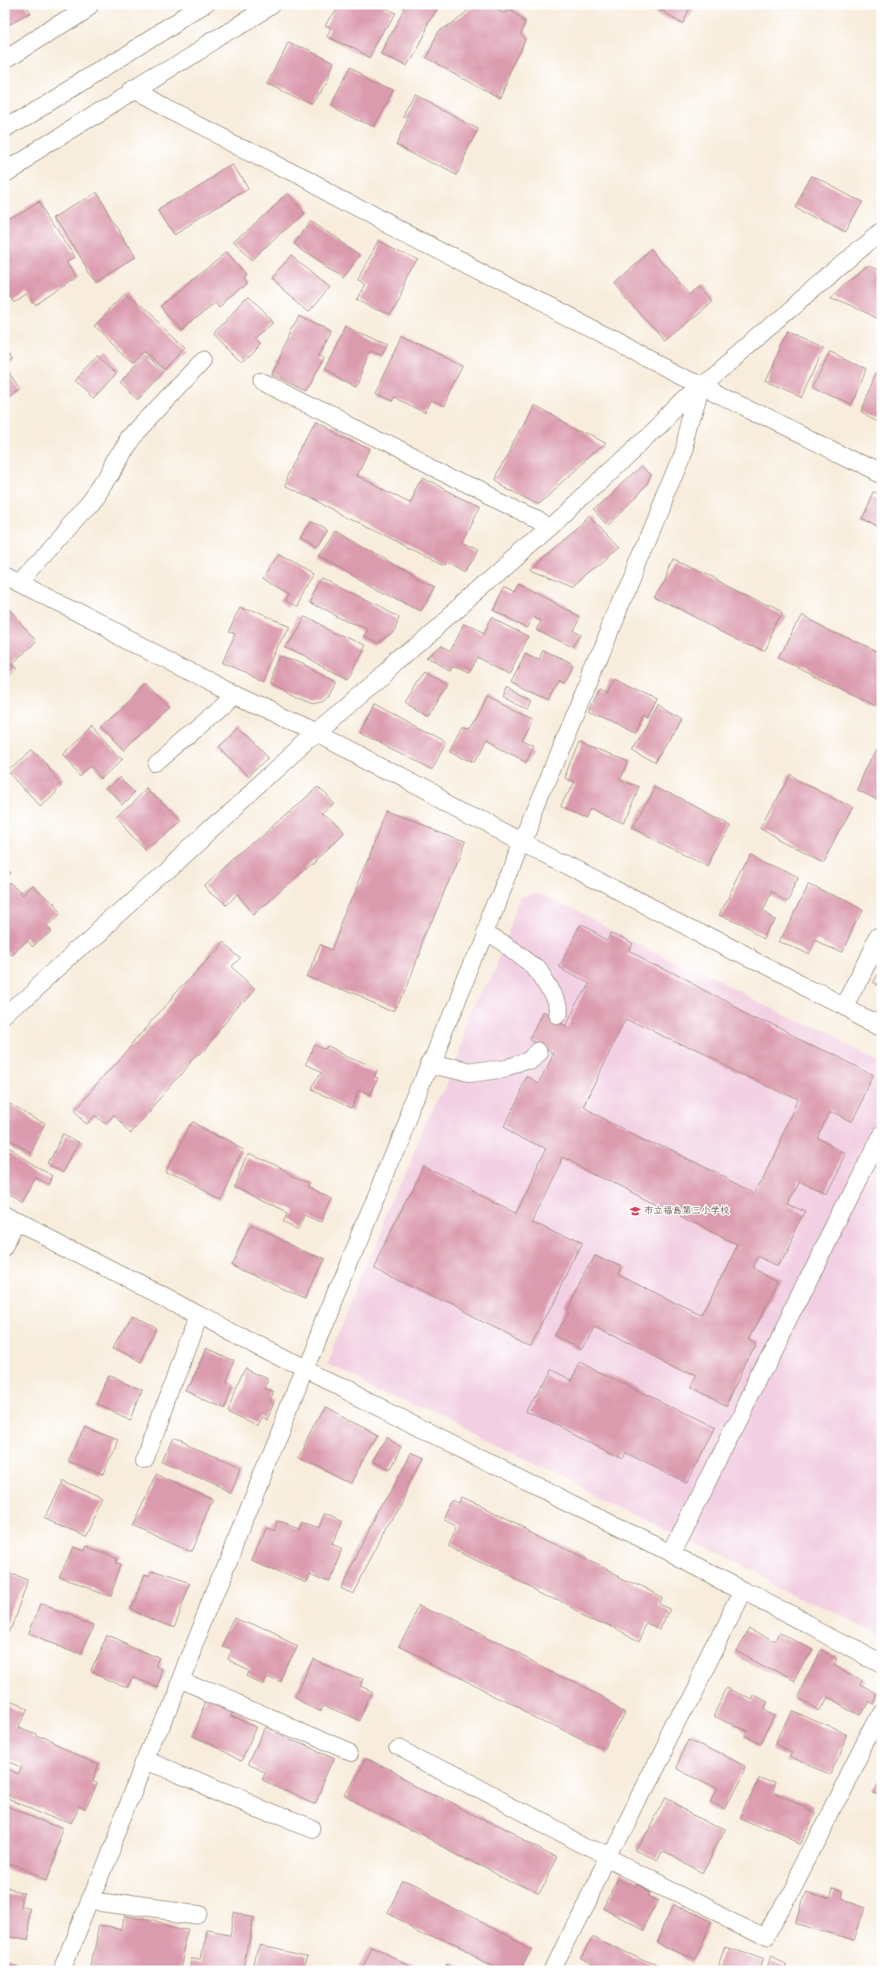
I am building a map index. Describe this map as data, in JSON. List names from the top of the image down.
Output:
{
  "places": {
    "school or university": ["市立福島第三小学校"]
  }
}
